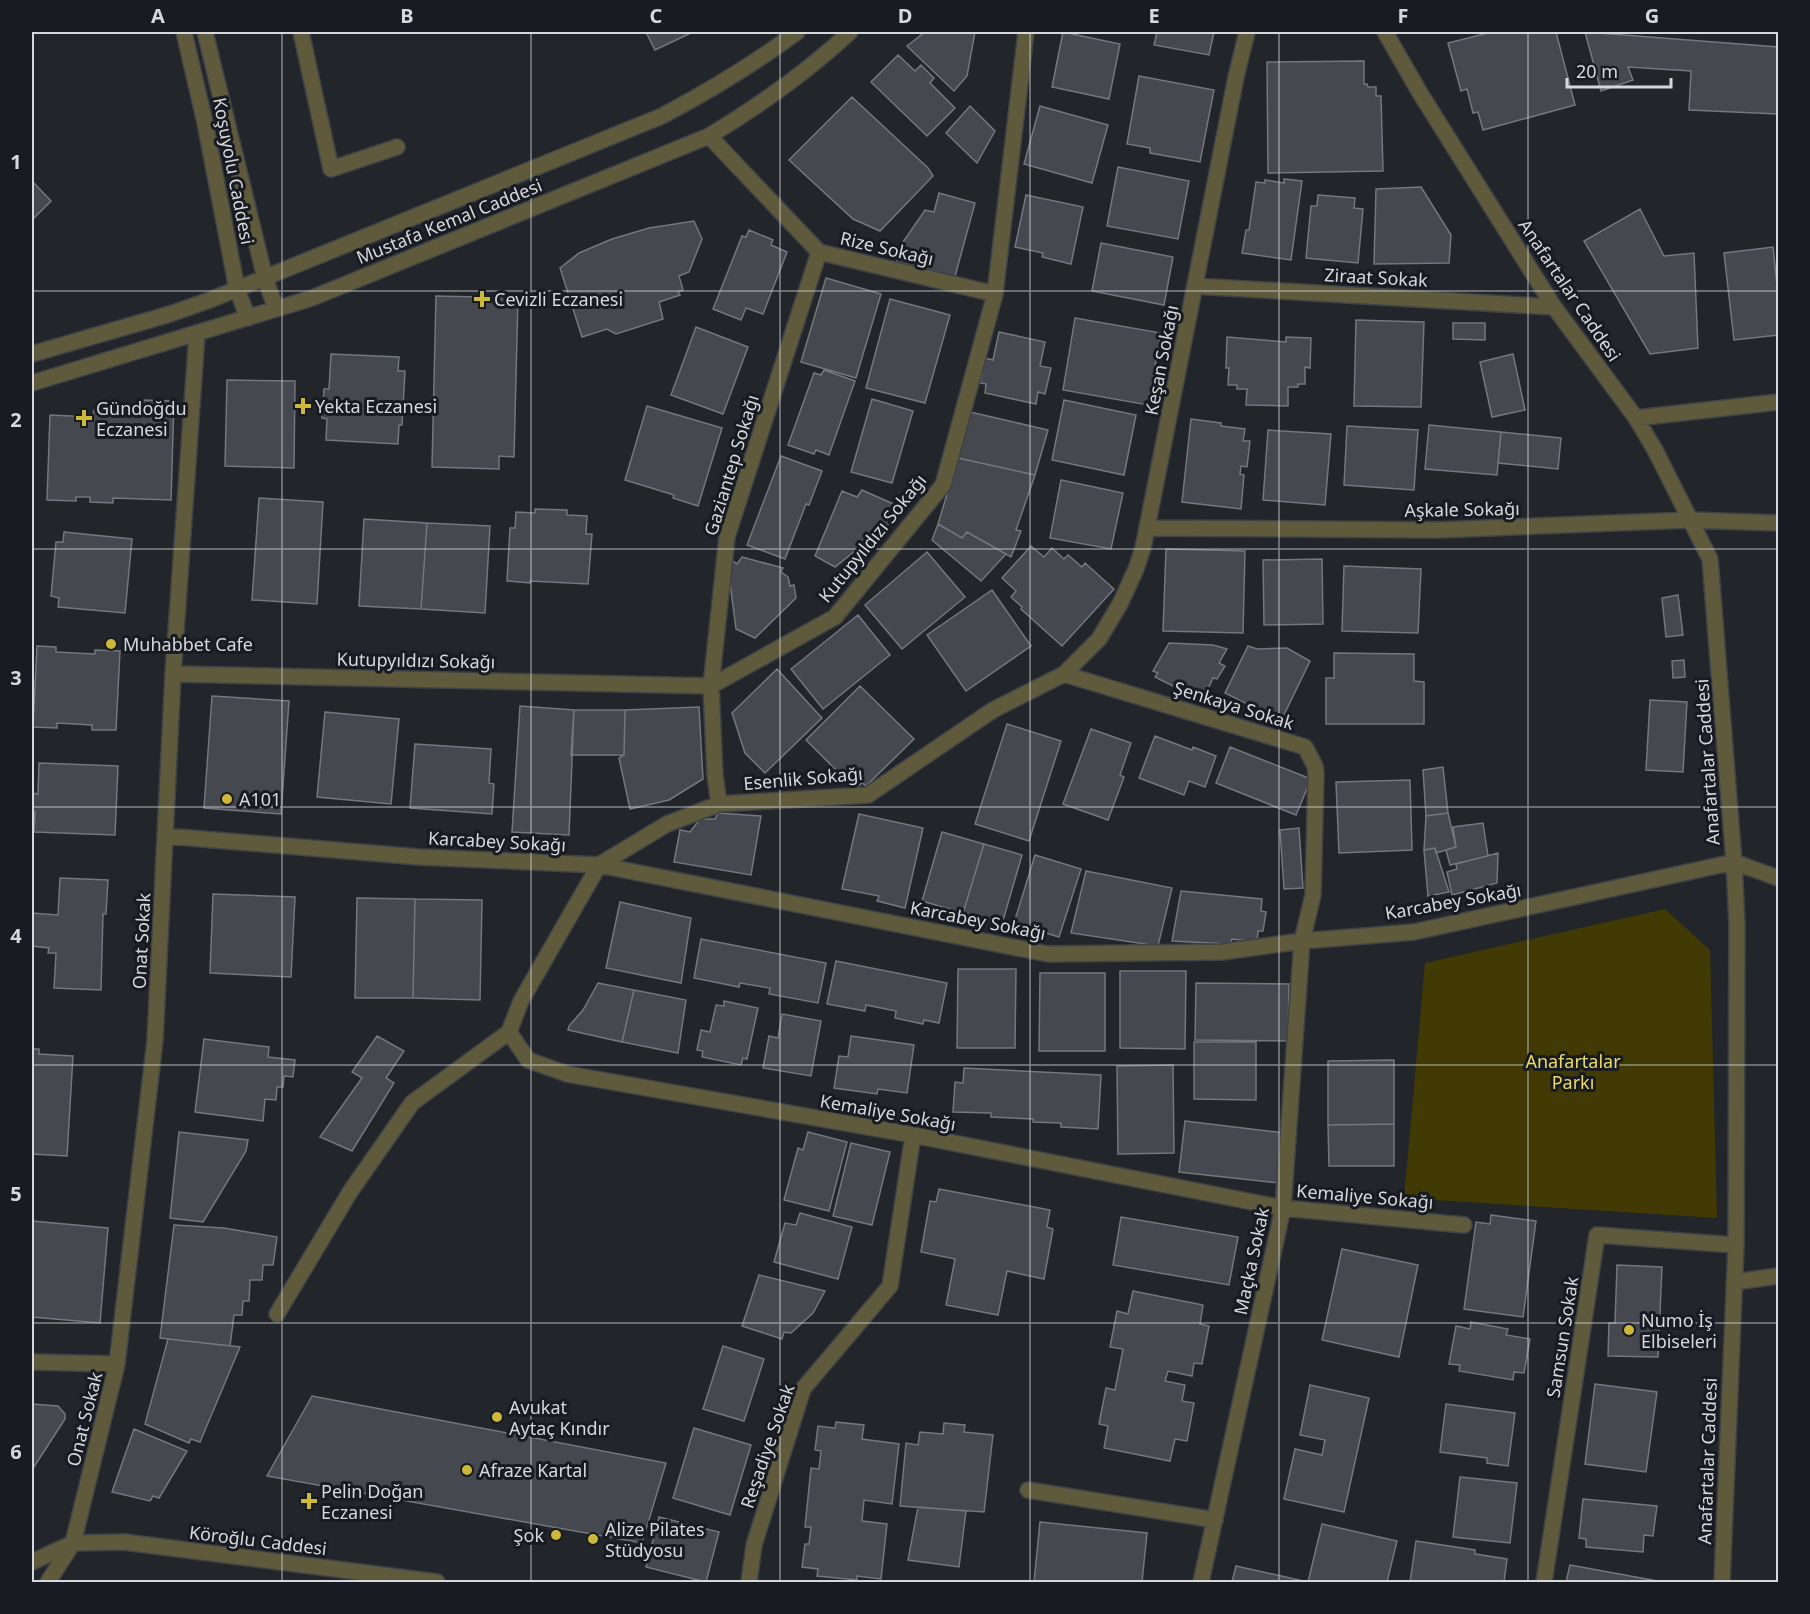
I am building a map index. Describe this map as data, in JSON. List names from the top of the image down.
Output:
{
  "streets": {
    "street": [
      "Koşuyolu Caddesi",
      "Mustafa Kemal Caddesi",
      "Rize Sokağı",
      "Ziraat Sokak",
      "Anafartalar Caddesi",
      "Keşan Sokağı",
      "Gaziantep Sokağı",
      "Aşkale Sokağı",
      "Kutupyıldızı Sokağı",
      "Şenkaya Sokak",
      "Esenlik Sokağı",
      "Karcabey Sokağı",
      "Onat Sokak",
      "Kemaliye Sokağı",
      "Maçka Sokak",
      "Samsun Sokak",
      "Reşadiye Sokak",
      "Köroğlu Caddesi"
    ]
  },
  "crossings": [
    ["Koşuyolu Caddesi", "Mustafa Kemal Caddesi"],
    ["Mustafa Kemal Caddesi", "Rize Sokağı"],
    ["Mustafa Kemal Caddesi", "Onat Sokak"],
    ["Rize Sokağı", "Gaziantep Sokağı"],
    ["Rize Sokağı", "Kutupyıldızı Sokağı"],
    ["Ziraat Sokak", "Anafartalar Caddesi"],
    ["Ziraat Sokak", "Keşan Sokağı"],
    ["Anafartalar Caddesi", "Aşkale Sokağı"],
    ["Anafartalar Caddesi", "Karcabey Sokağı"],
    ["Anafartalar Caddesi", "Samsun Sokak"],
    ["Keşan Sokağı", "Aşkale Sokağı"],
    ["Keşan Sokağı", "Şenkaya Sokak"],
    ["Keşan Sokağı", "Esenlik Sokağı"],
    ["Gaziantep Sokağı", "Kutupyıldızı Sokağı"],
    ["Gaziantep Sokağı", "Esenlik Sokağı"],
    ["Kutupyıldızı Sokağı", "Onat Sokak"],
    ["Şenkaya Sokak", "Esenlik Sokağı"],
    ["Şenkaya Sokak", "Karcabey Sokağı"],
    ["Şenkaya Sokak", "Maçka Sokak"],
    ["Esenlik Sokağı", "Karcabey Sokağı"],
    ["Karcabey Sokağı", "Onat Sokak"],
    ["Karcabey Sokağı", "Maçka Sokak"],
    ["Onat Sokak", "Köroğlu Caddesi"],
    ["Kemaliye Sokağı", "Maçka Sokak"],
    ["Kemaliye Sokağı", "Reşadiye Sokak"]
  ],
  "parks": ["Anafartalar Parkı"],
  "places": {
    "health": [
      "Cevizli Eczanesi",
      "Yekta Eczanesi",
      "Gündoğdu Eczanesi",
      "Pelin Doğan Eczanesi"
    ],
    "other": [
      "Muhabbet Cafe",
      "A101",
      "Numo İş Elbiseleri",
      "Avukat Aytaç Kındır",
      "Afraze Kartal",
      "Şok",
      "Alize Pilates Stüdyosu"
    ]
  },
  "scale_bar": "20 m",
  "grid": {
    "columns": [
      "A",
      "B",
      "C",
      "D",
      "E",
      "F",
      "G"
    ],
    "rows": [
      "1",
      "2",
      "3",
      "4",
      "5",
      "6"
    ]
  }
}
